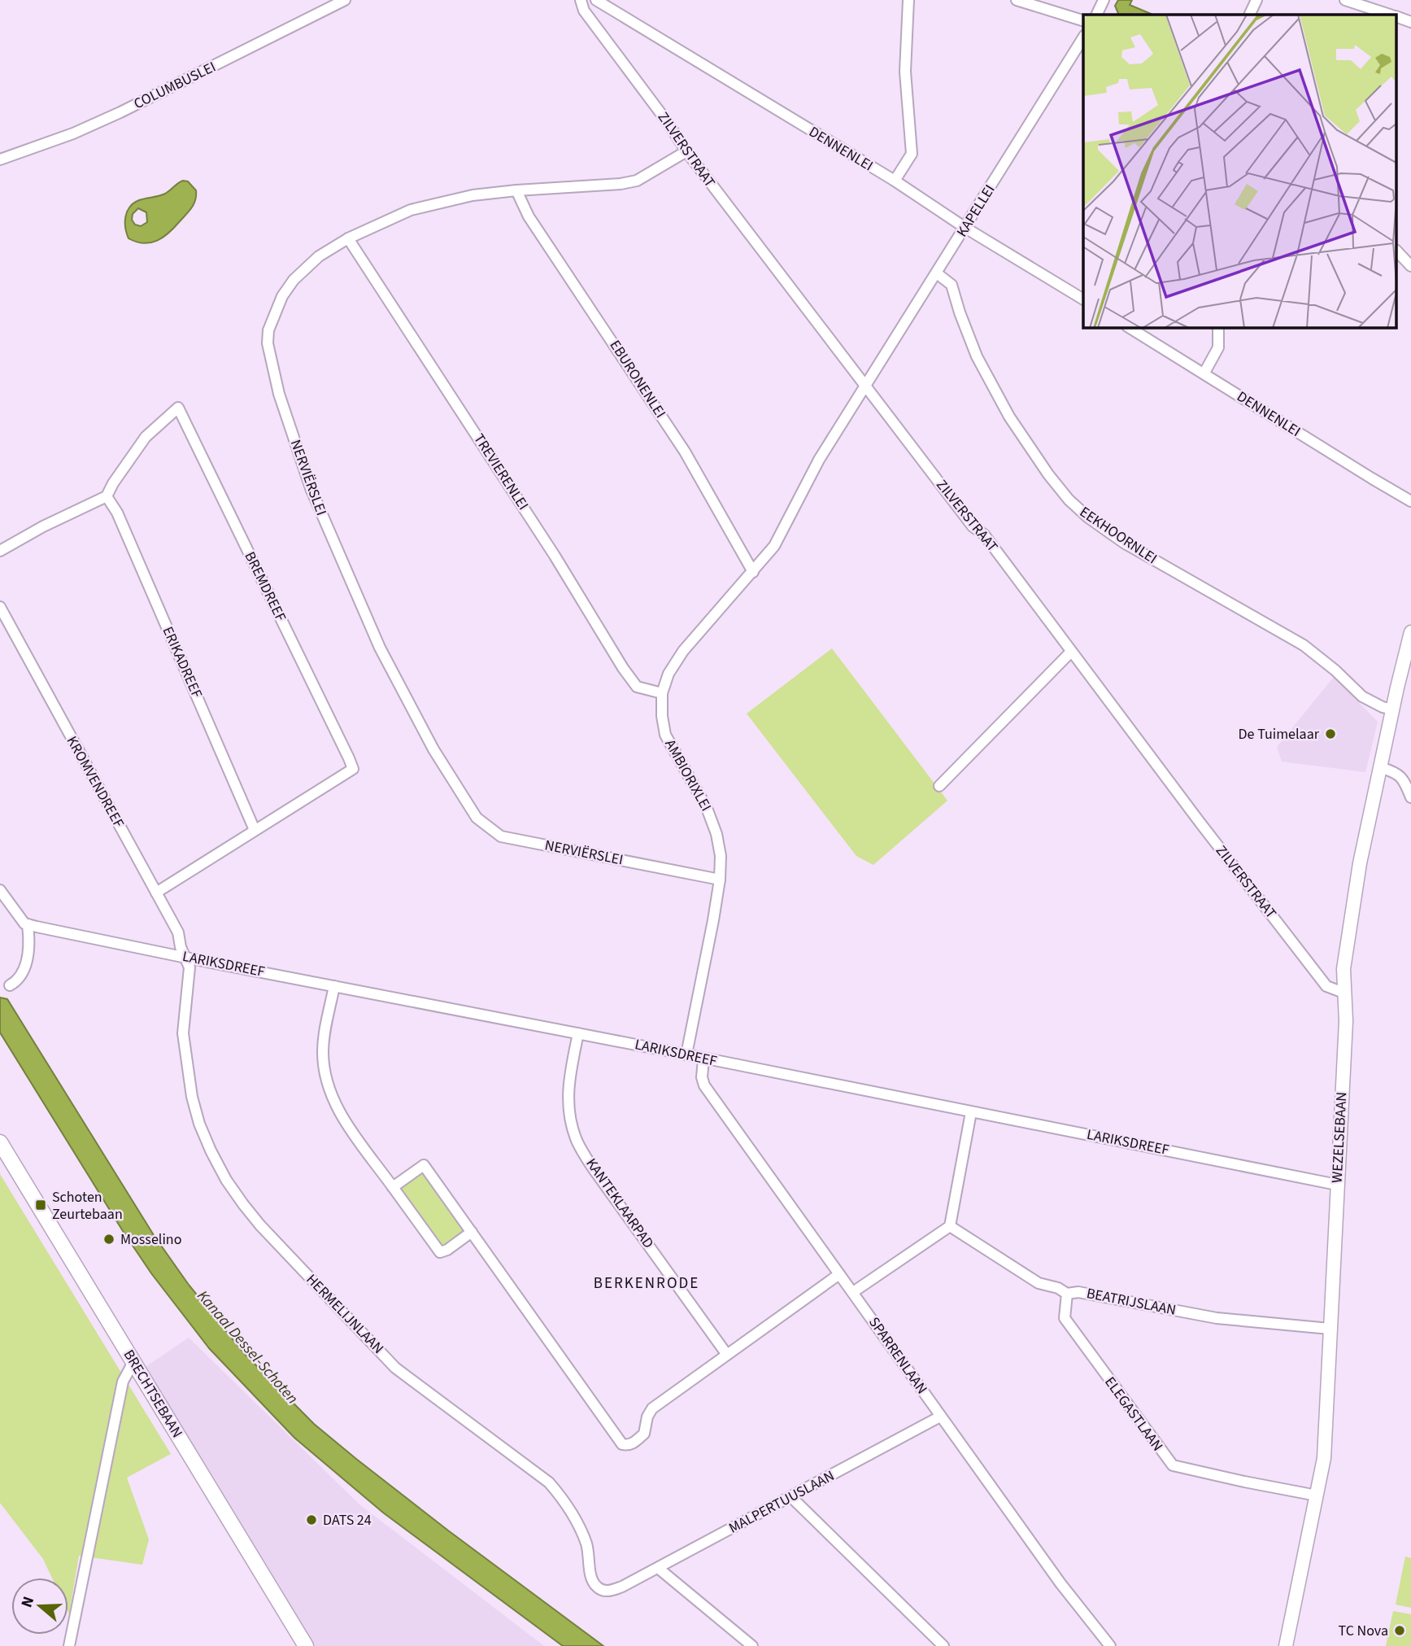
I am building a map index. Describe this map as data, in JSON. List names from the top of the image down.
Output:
{
  "streets": {
    "main road": ["BRECHTSEBAAN"],
    "street": [
      "COLUMBUSLEI",
      "DENNENLEI",
      "ZILVERSTRAAT",
      "KAPELLEI",
      "EBURONENLEI",
      "TREVIERENLEI",
      "NERVIËRSLEI",
      "EEKHOORNLEI",
      "BREMDREEF",
      "ERIKADREEF",
      "AMBIORIXLEI",
      "KROMVENDREEF",
      "LARIKSDREEF",
      "WEZELSEBAAN",
      "KANTEKLAARPAD",
      "BEATRIJSLAAN",
      "HERMELIJNLAAN",
      "SPARRENLAAN",
      "ELEGASTLAAN",
      "MALPERTUUSLAAN"
    ]
  },
  "crossings": [
    ["DENNENLEI", "KAPELLEI"],
    ["ZILVERSTRAAT", "KAPELLEI"],
    ["ZILVERSTRAAT", "NERVIËRSLEI"],
    ["ZILVERSTRAAT", "AMBIORIXLEI"],
    ["ZILVERSTRAAT", "WEZELSEBAAN"],
    ["KAPELLEI", "EEKHOORNLEI"],
    ["KAPELLEI", "AMBIORIXLEI"],
    ["EBURONENLEI", "NERVIËRSLEI"],
    ["EBURONENLEI", "AMBIORIXLEI"],
    ["TREVIERENLEI", "NERVIËRSLEI"],
    ["TREVIERENLEI", "AMBIORIXLEI"],
    ["NERVIËRSLEI", "AMBIORIXLEI"],
    ["EEKHOORNLEI", "WEZELSEBAAN"],
    ["BREMDREEF", "ERIKADREEF"],
    ["BREMDREEF", "KROMVENDREEF"],
    ["AMBIORIXLEI", "LARIKSDREEF"],
    ["KROMVENDREEF", "LARIKSDREEF"],
    ["KROMVENDREEF", "HERMELIJNLAAN"],
    ["LARIKSDREEF", "WEZELSEBAAN"],
    ["LARIKSDREEF", "KANTEKLAARPAD"],
    ["LARIKSDREEF", "HERMELIJNLAAN"],
    ["LARIKSDREEF", "SPARRENLAAN"],
    ["WEZELSEBAAN", "BEATRIJSLAAN"],
    ["WEZELSEBAAN", "ELEGASTLAAN"],
    ["BEATRIJSLAAN", "ELEGASTLAAN"],
    ["HERMELIJNLAAN", "MALPERTUUSLAAN"],
    ["SPARRENLAAN", "MALPERTUUSLAAN"]
  ],
  "districts": ["BERKENRODE"],
  "water": ["Kanaal Dessel-Schoten"],
  "places": {
    "other": [
      "De Tuimelaar",
      "Mosselino",
      "DATS 24",
      "TC Nova"
    ],
    "transit": ["Schoten Zeurtebaan"]
  },
  "north": "left"
}
